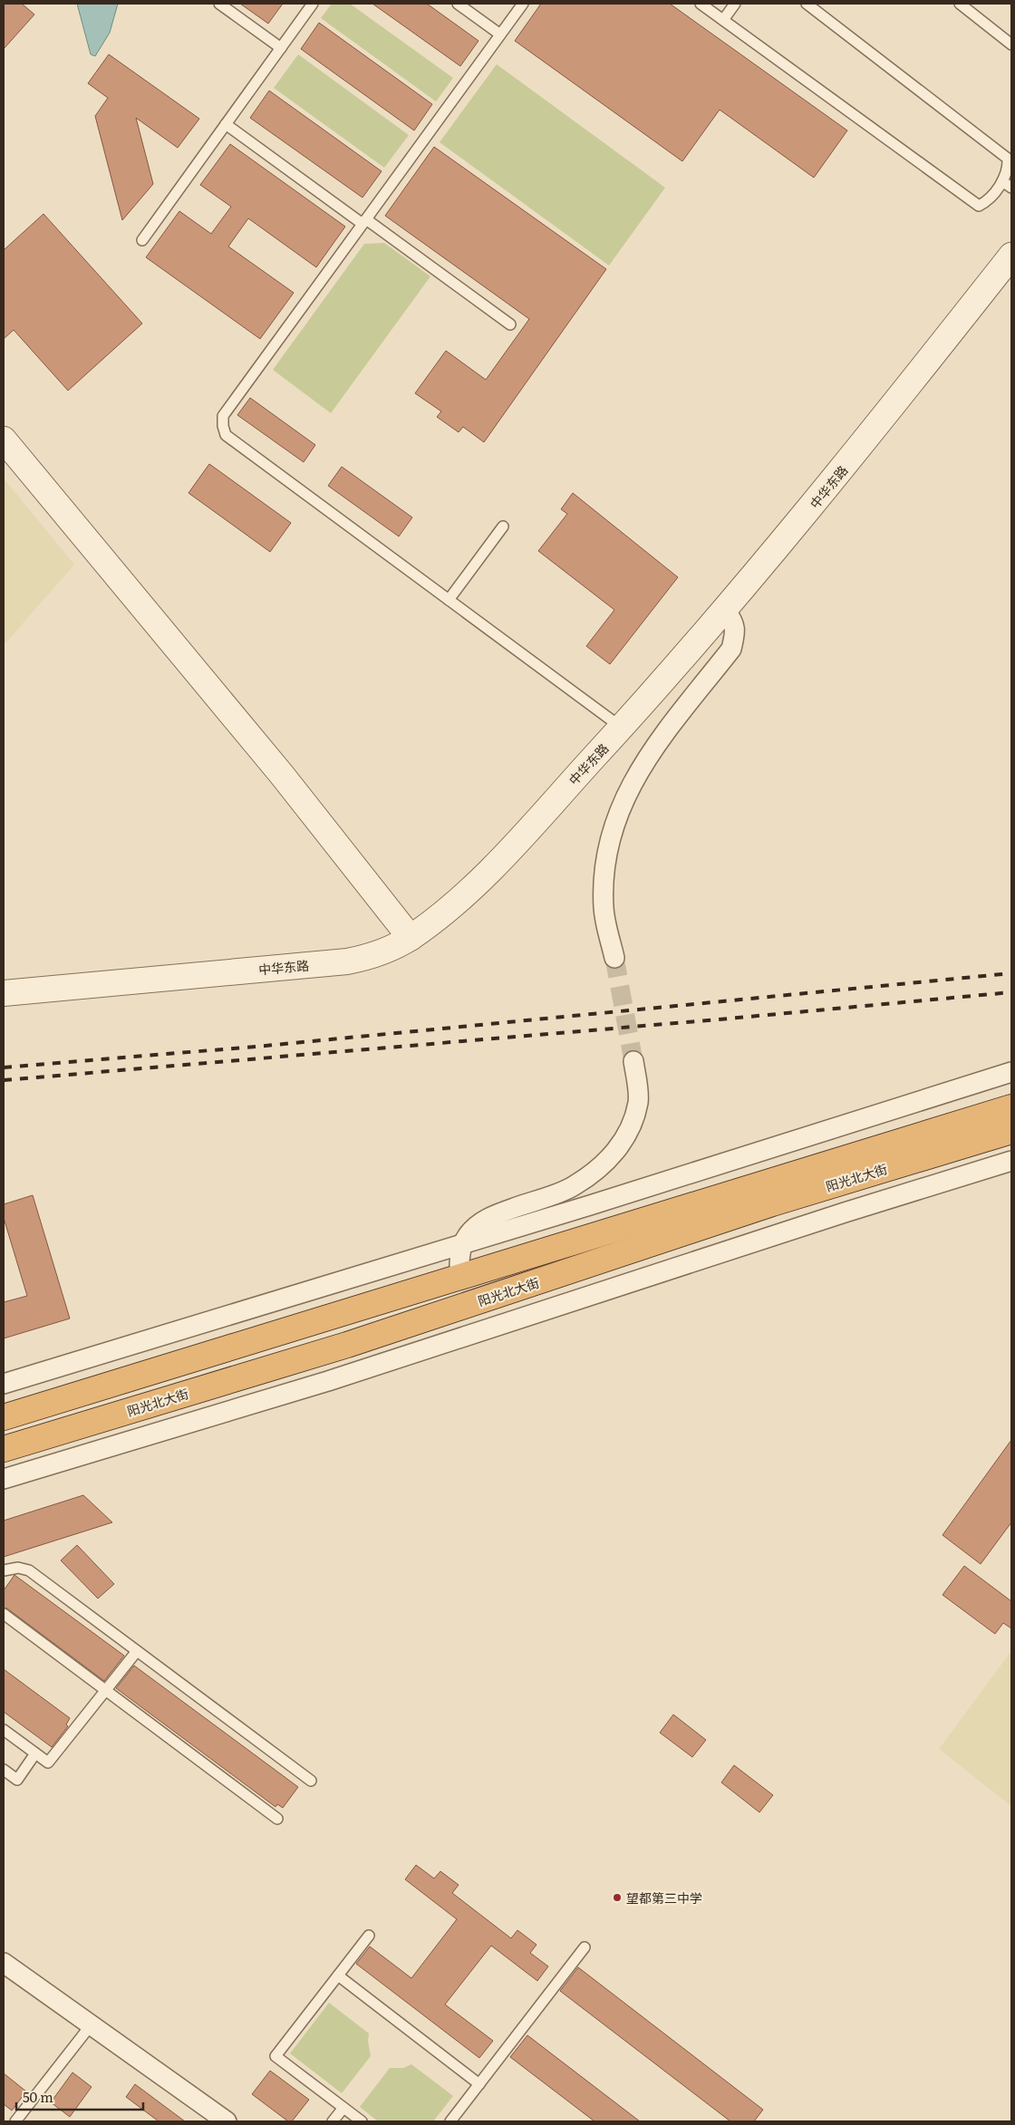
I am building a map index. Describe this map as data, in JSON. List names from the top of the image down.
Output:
{
  "streets": {
    "highway": ["阳光北大街"],
    "street": ["中华东路"]
  },
  "places": ["望都第三中学"],
  "scale_bar": "50 m"
}
